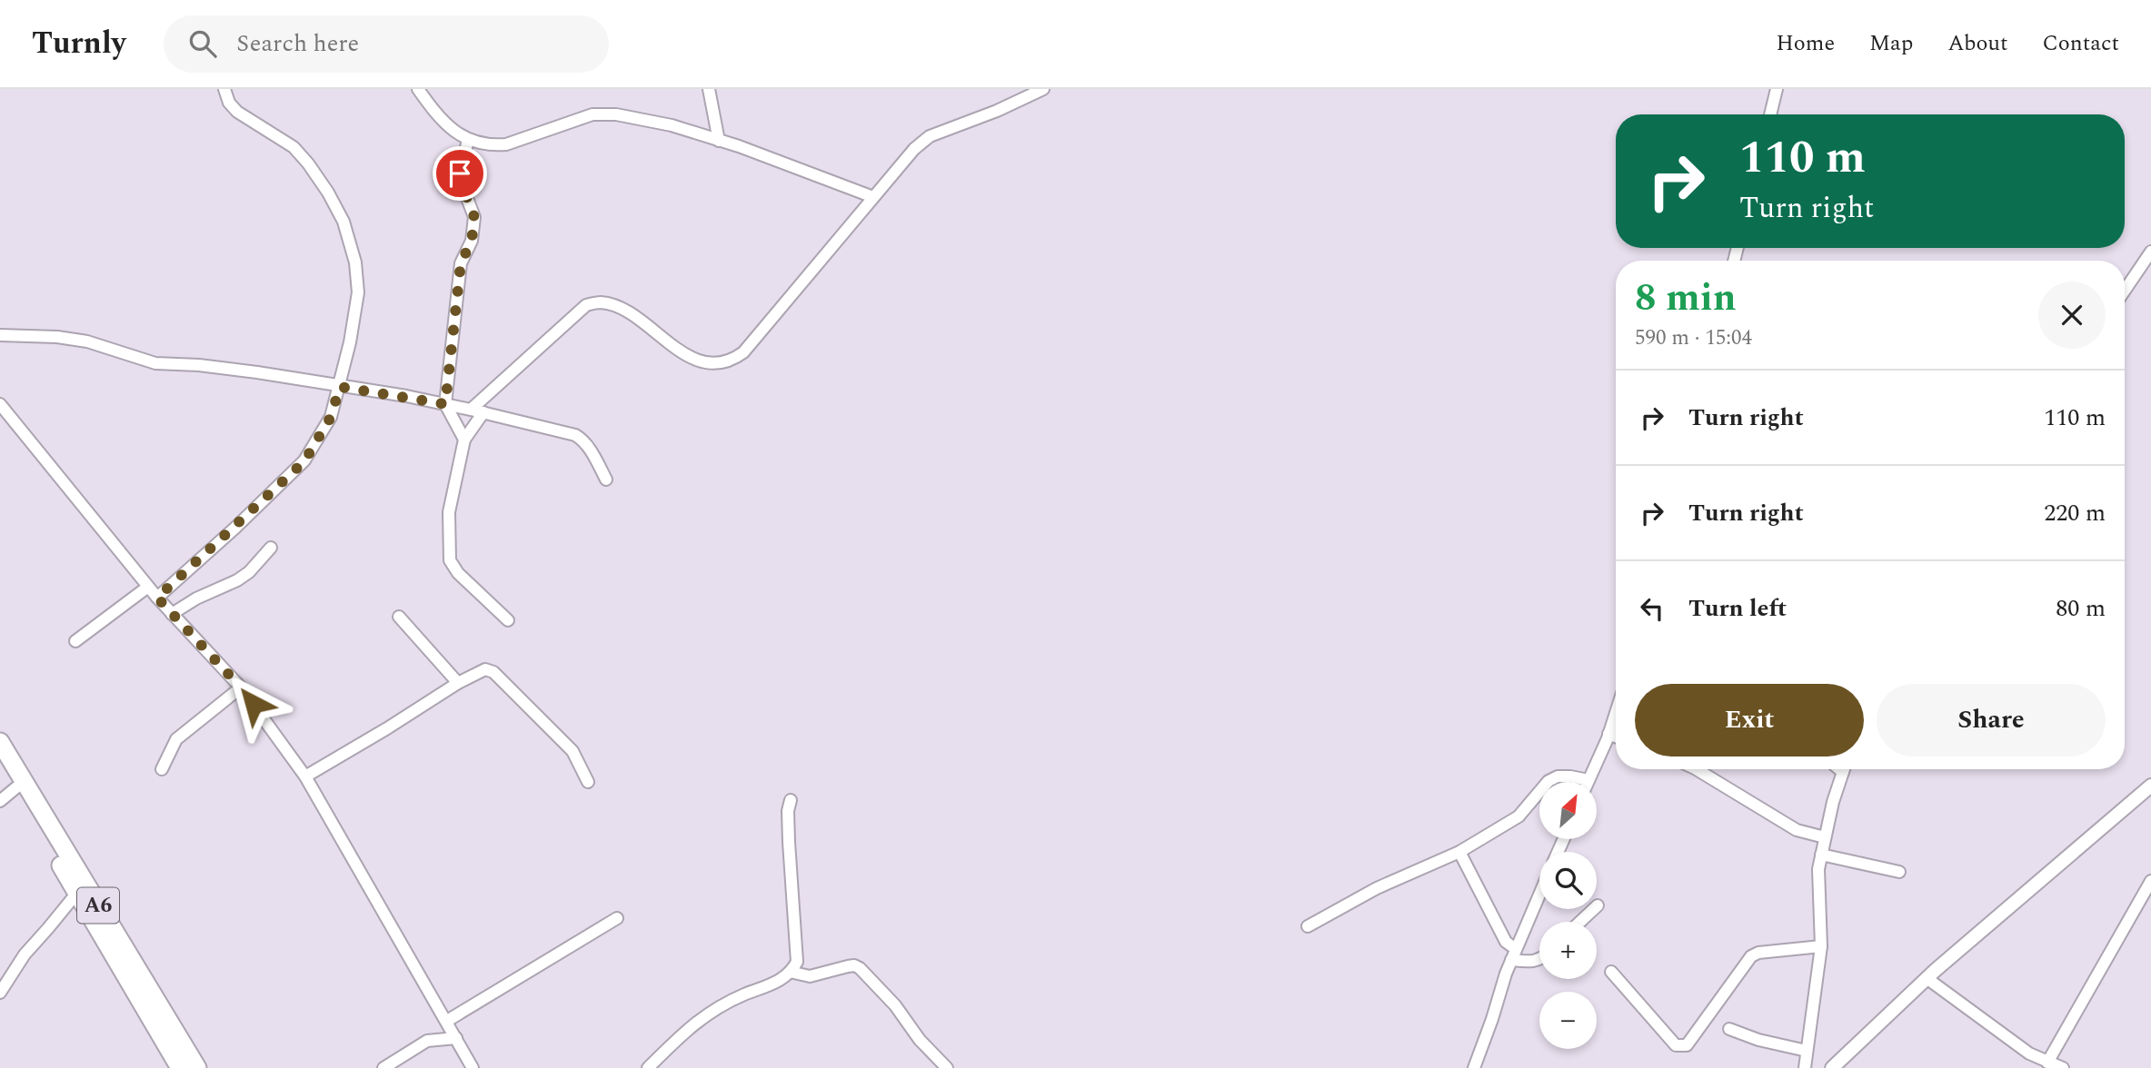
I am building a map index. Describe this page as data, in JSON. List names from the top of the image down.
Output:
{
  "streets": {
    "highway": ["A6"]
  },
  "north": "top right",
  "page": {
    "header": "Turnly",
    "search": "Search here",
    "nav": [
      "Home",
      "Map",
      "About",
      "Contact"
    ],
    "turn": ["110 m", "Turn right"],
    "heading": ["8 min", "590 m · 15:04"],
    "list": [
      {
        "name": "Turn right",
        "value": "110 m"
      },
      {
        "name": "Turn right",
        "value": "220 m"
      },
      {
        "name": "Turn left",
        "value": "80 m"
      }
    ],
    "buttons": ["Exit", "Share"],
    "map_buttons": ["+", "−"]
  }
}
